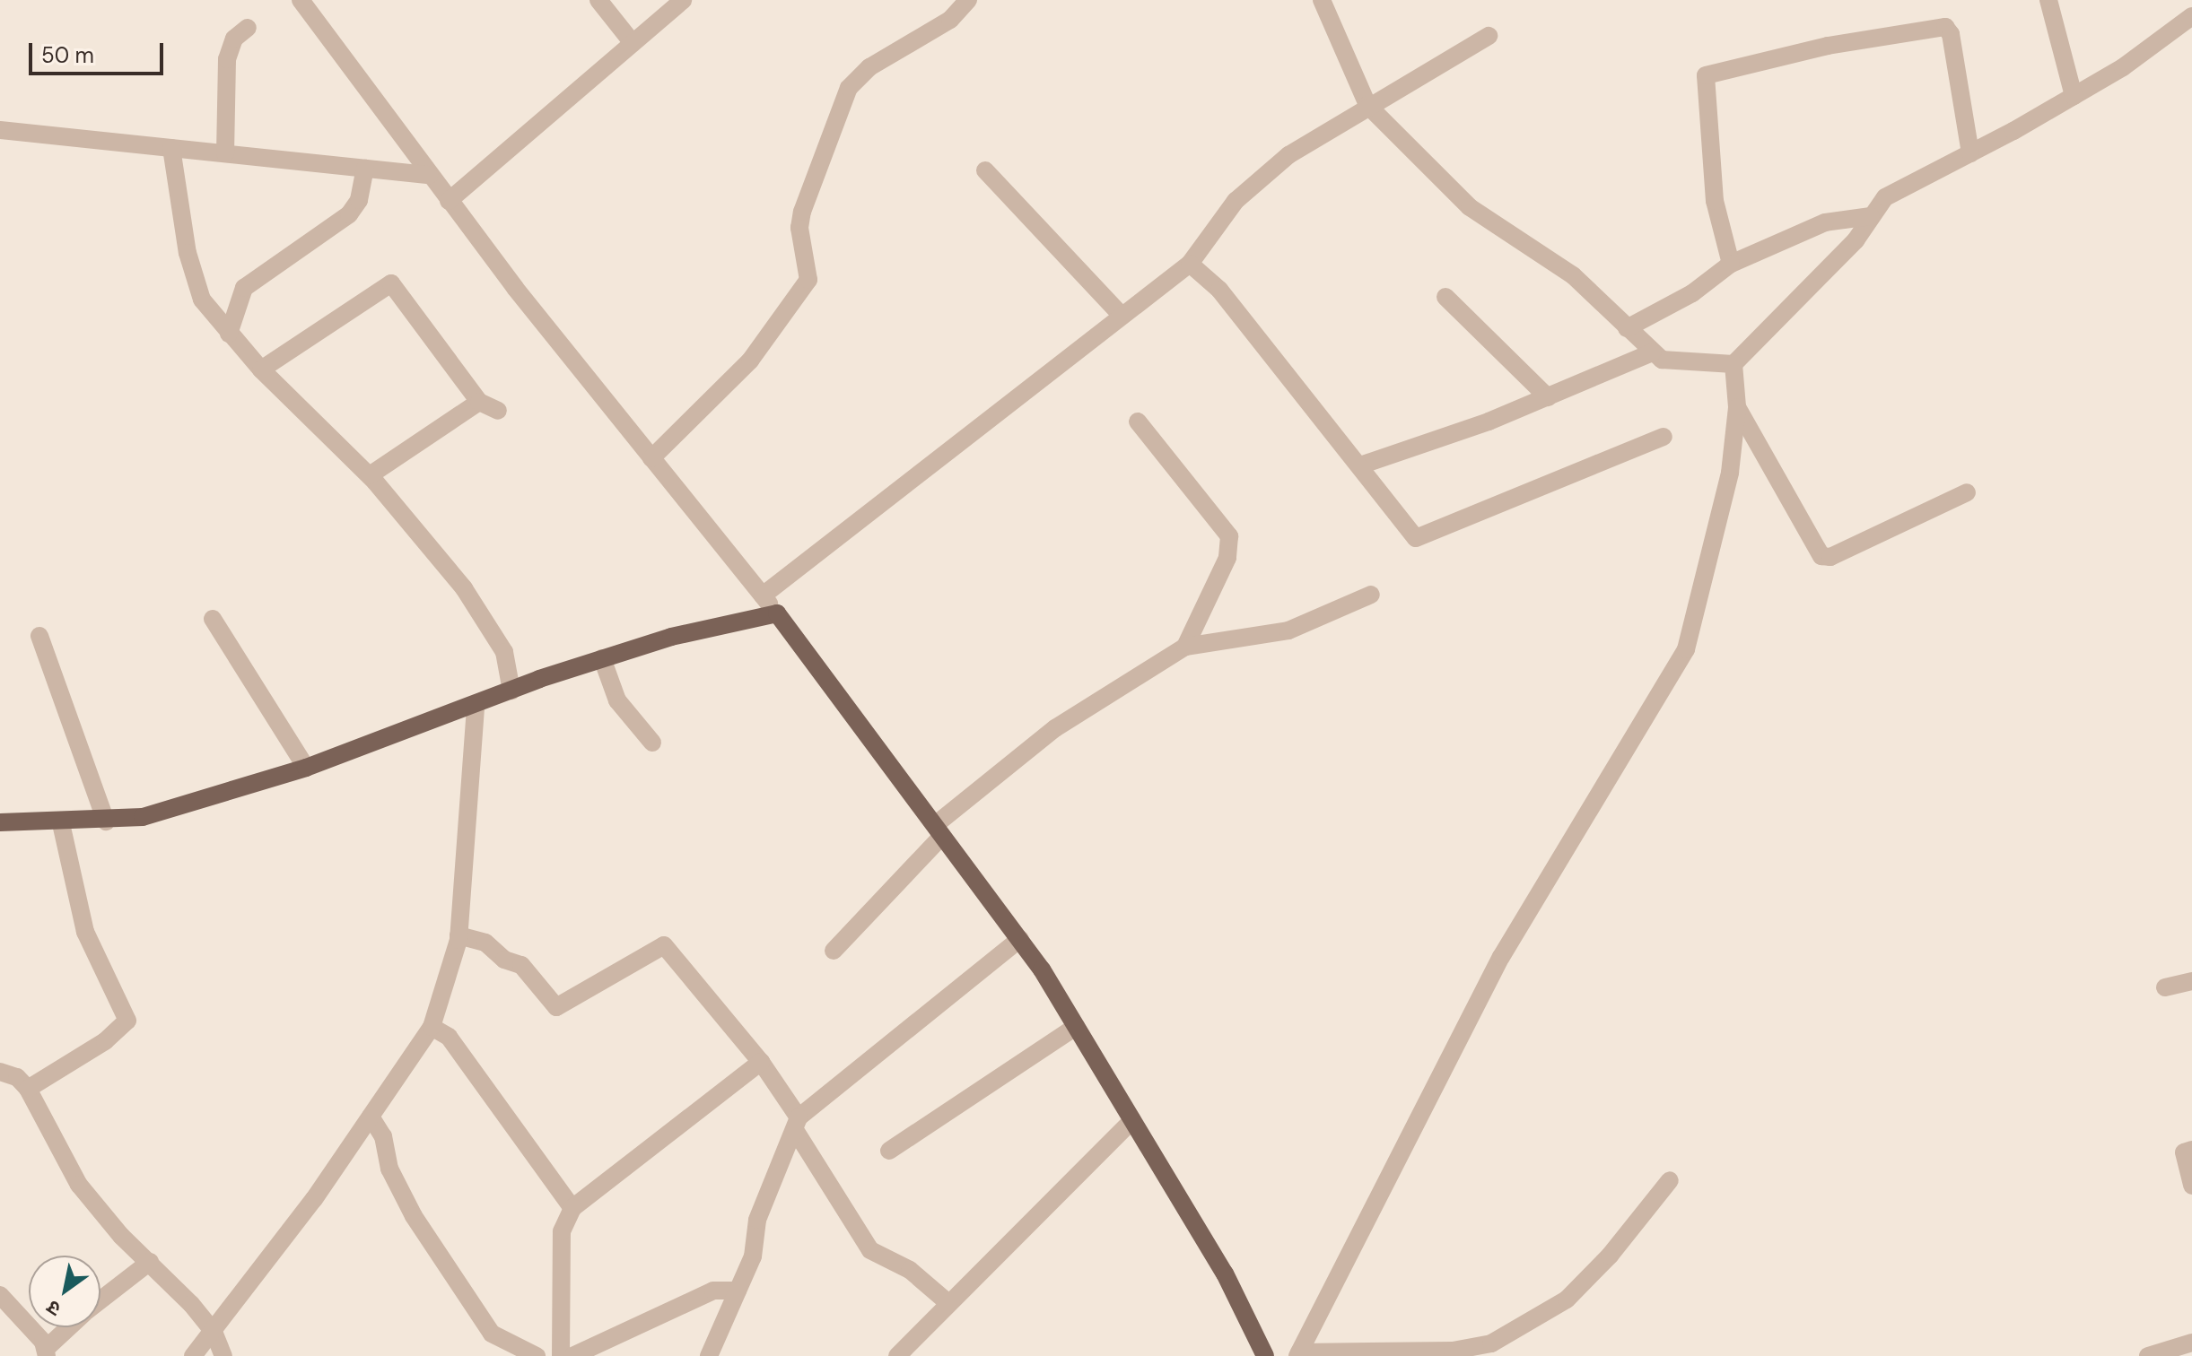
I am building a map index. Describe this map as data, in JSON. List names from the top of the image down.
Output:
{
  "scale_bar": "50 m",
  "north": "bottom left"
}
